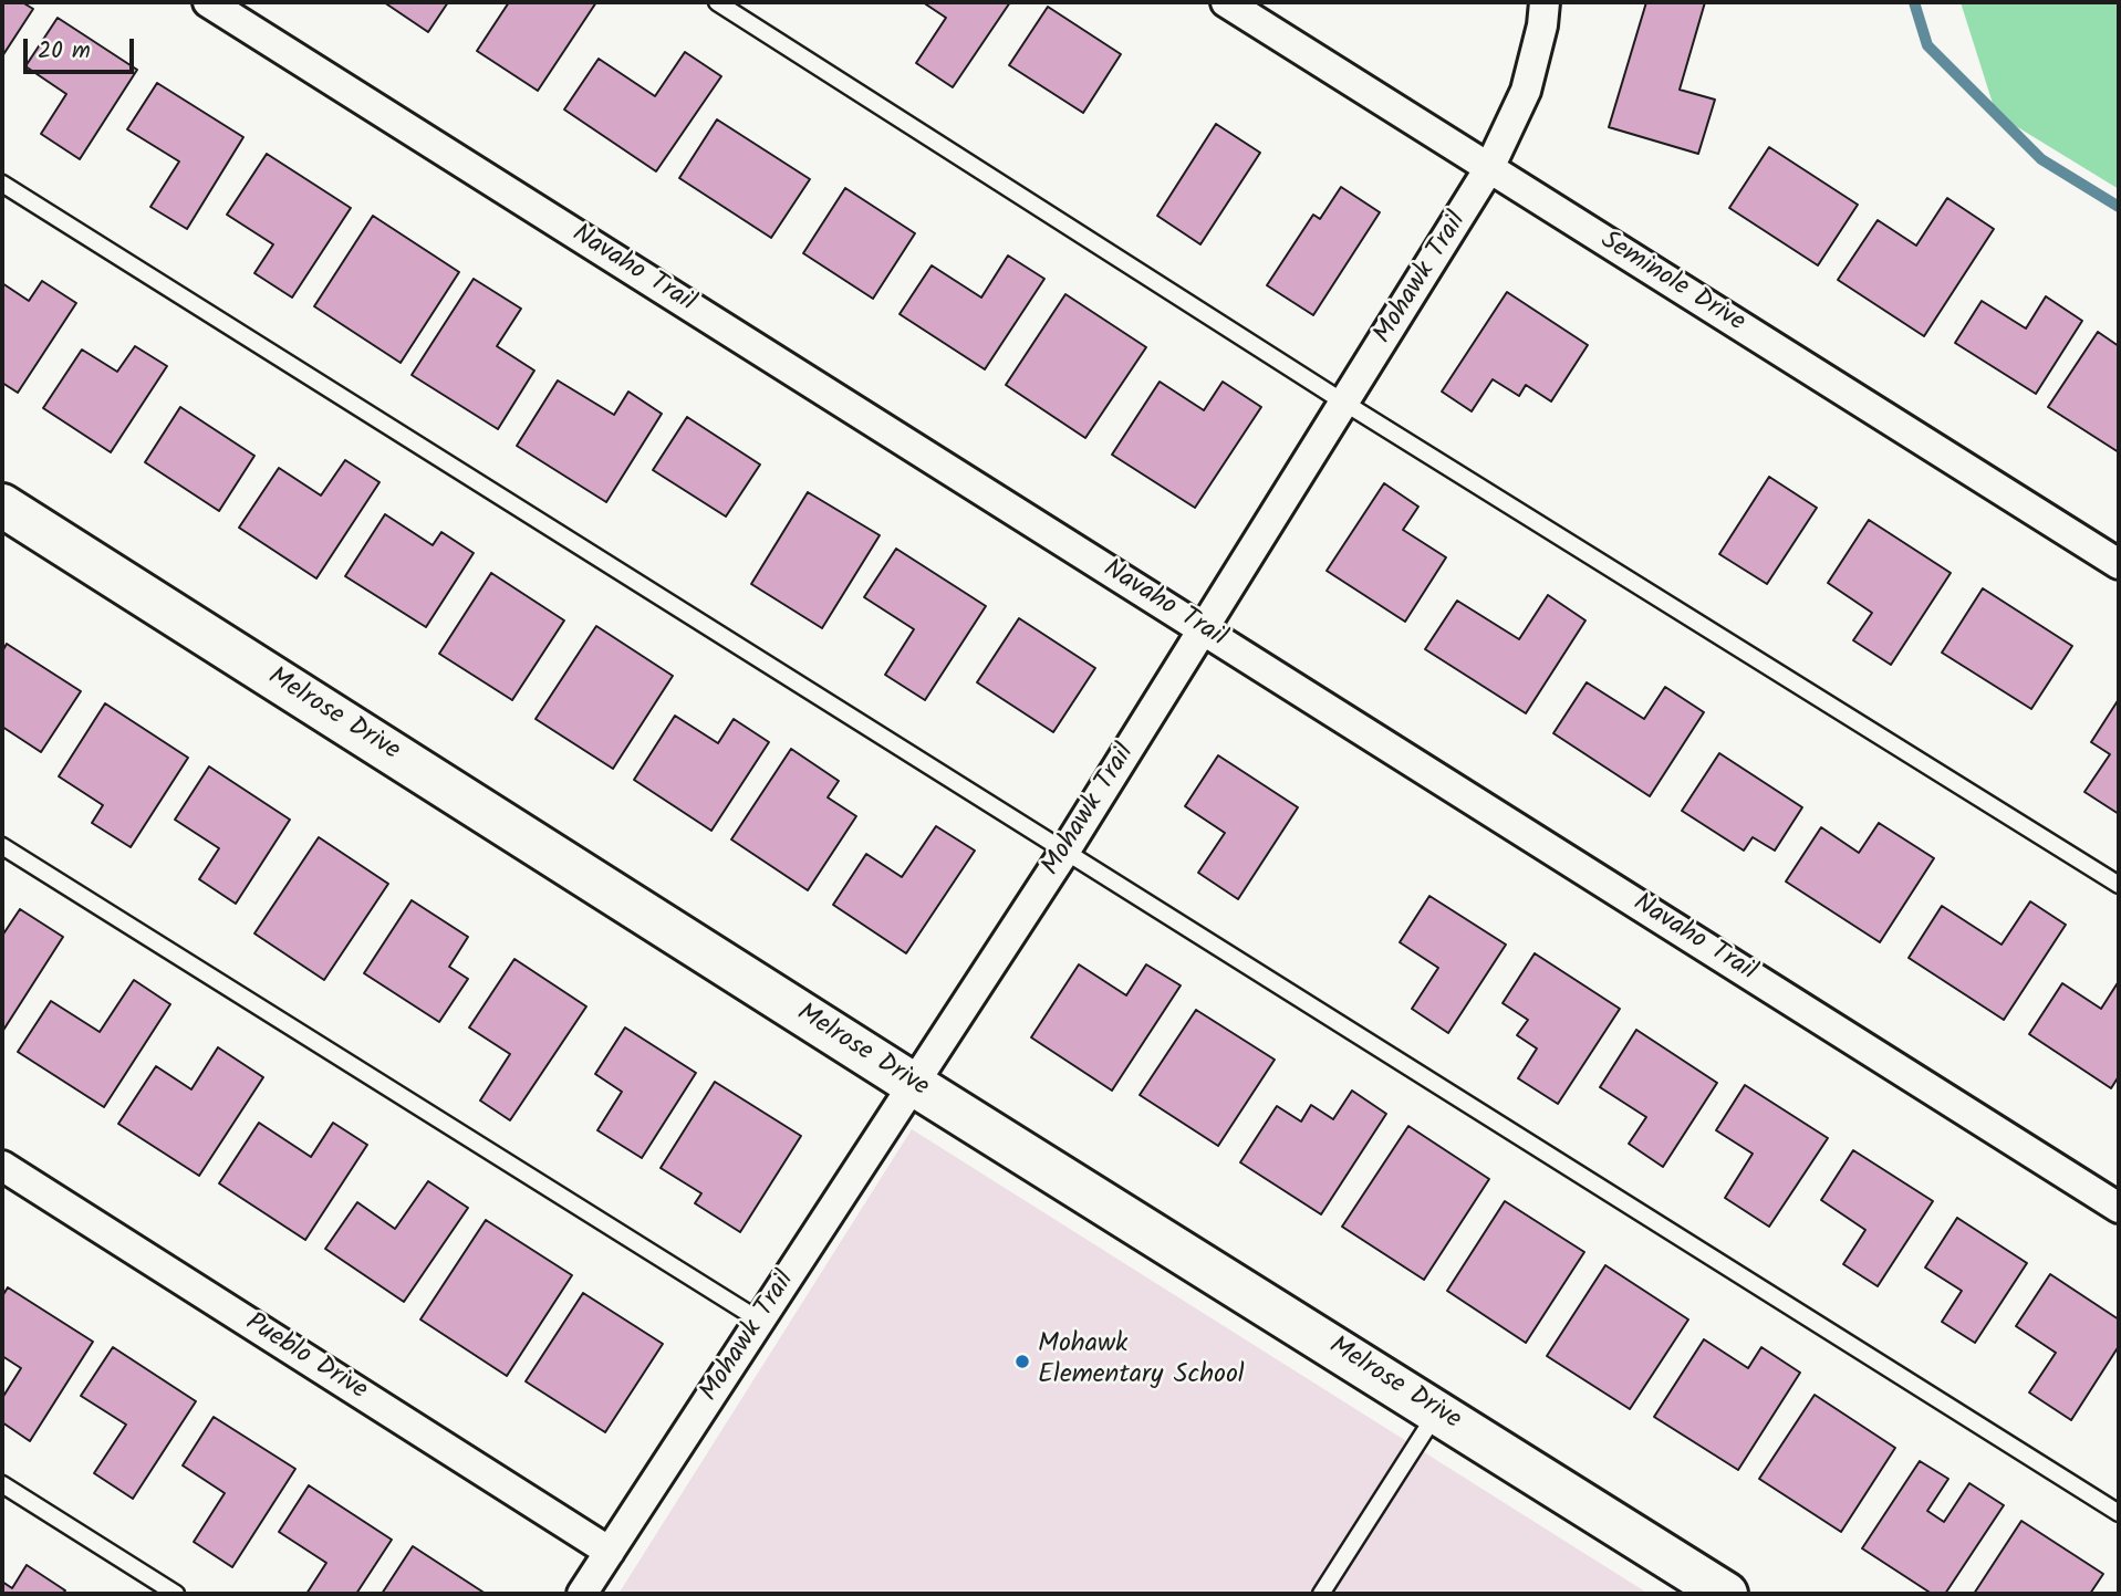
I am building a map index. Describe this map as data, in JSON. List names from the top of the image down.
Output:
{
  "streets": {
    "street": [
      "Navaho Trail",
      "Mohawk Trail",
      "Seminole Drive",
      "Melrose Drive",
      "Pueblo Drive"
    ]
  },
  "crossings": [
    ["Navaho Trail", "Mohawk Trail"],
    ["Mohawk Trail", "Seminole Drive"],
    ["Mohawk Trail", "Melrose Drive"],
    ["Mohawk Trail", "Pueblo Drive"]
  ],
  "places": ["Mohawk Elementary School"],
  "scale_bar": "20 m"
}
